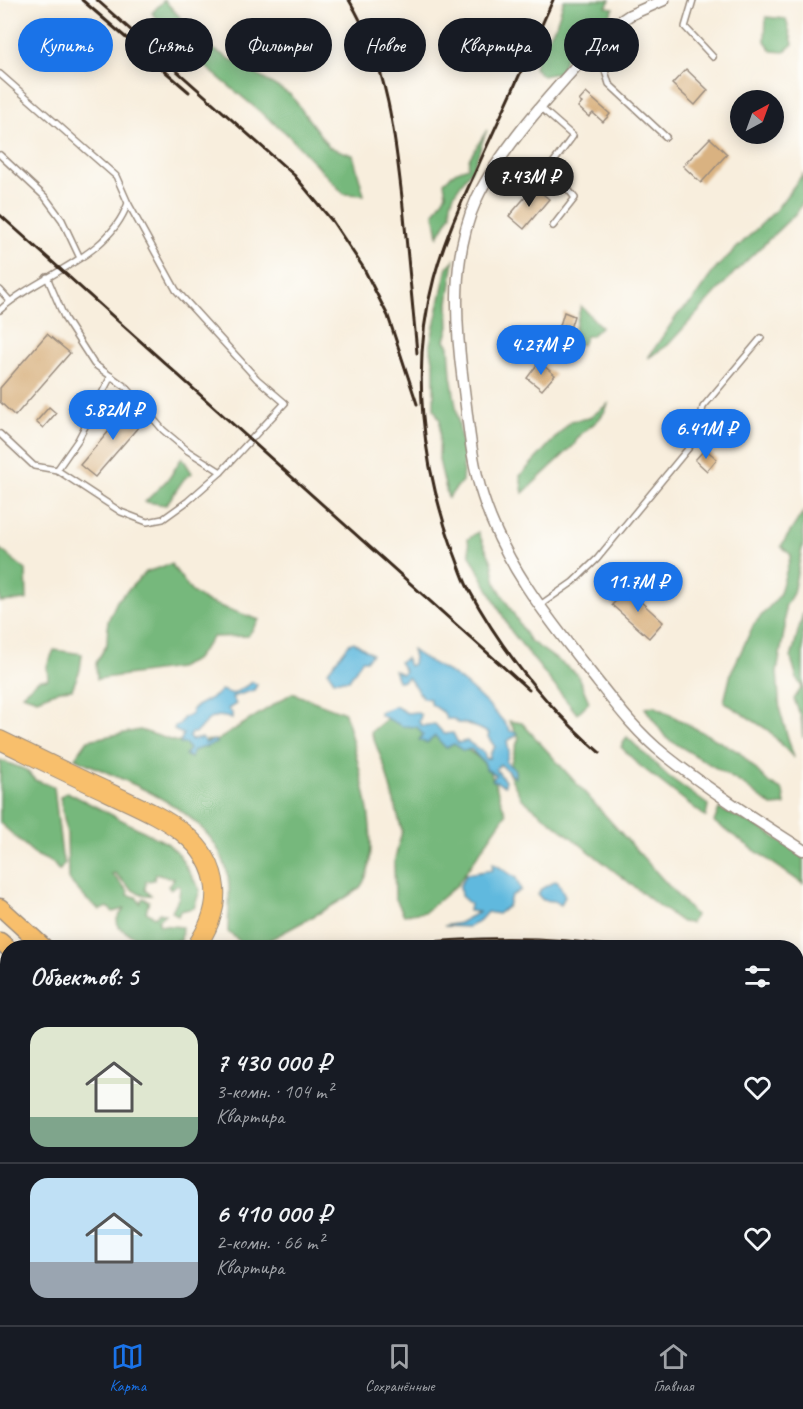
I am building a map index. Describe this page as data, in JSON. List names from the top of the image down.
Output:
{
  "north": "top right",
  "page": {
    "chip": [
      "Купить",
      "Снять",
      "Фильтры",
      "Новое",
      "Квартира",
      "Дом"
    ],
    "price": [
      "7.43M ₽",
      "4.27M ₽",
      "5.82M ₽",
      "6.41M ₽",
      "11.7M ₽"
    ],
    "heading": "Объектов: 5",
    "list": [
      {
        "name": "7 430 000 ₽",
        "note": "3-комн. · 104 m² · Квартира"
      },
      {
        "name": "6 410 000 ₽",
        "note": "2-комн. · 66 m² · Квартира"
      }
    ],
    "tabs": ["Карта", "Сохранённые", "Главная"]
  }
}
